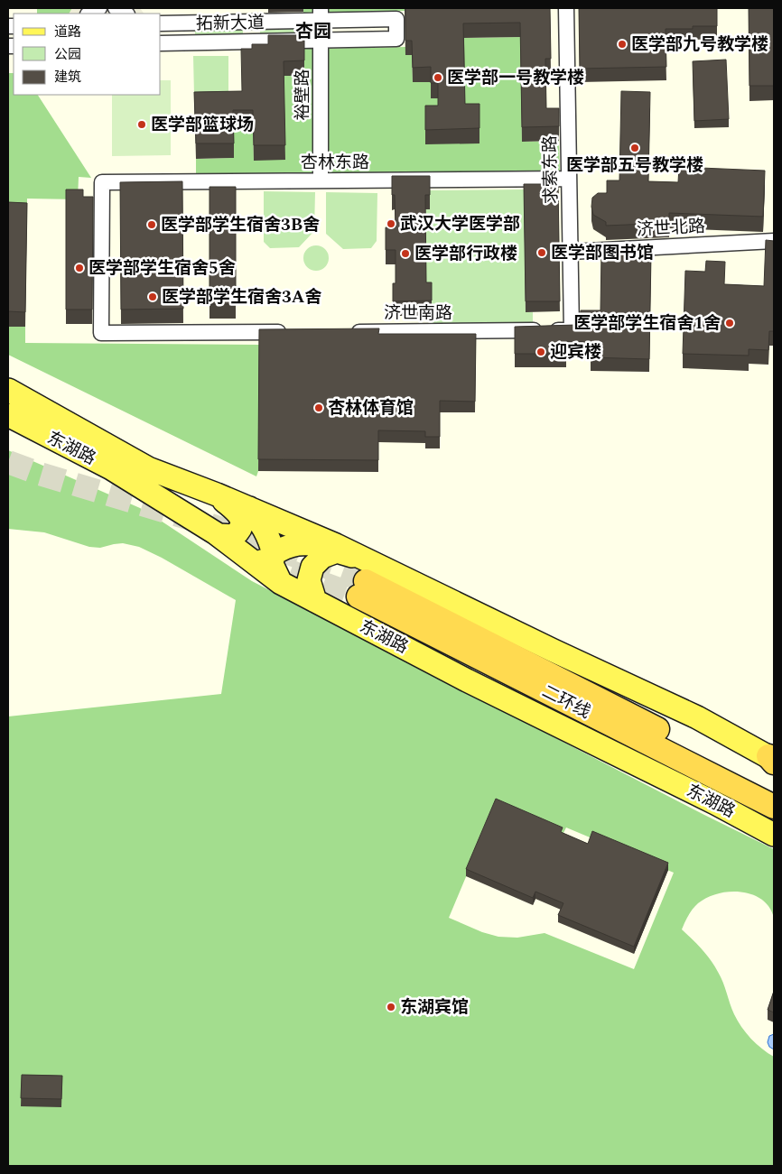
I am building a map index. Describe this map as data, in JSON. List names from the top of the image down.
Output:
{
  "streets": {
    "highway": ["二环线"],
    "main road": ["东湖路"],
    "street": [
      "拓新大道",
      "裕壁路",
      "杏林东路",
      "求索东路",
      "济世北路",
      "济世南路"
    ]
  },
  "crossings": [
    ["拓新大道", "裕壁路"],
    ["裕壁路", "杏林东路"],
    ["杏林东路", "求索东路"],
    ["求索东路", "济世北路"],
    ["求索东路", "济世南路"],
    ["东湖路", "二环线"]
  ],
  "districts": ["杏园"],
  "places": [
    "医学部九号教学楼",
    "医学部一号教学楼",
    "医学部篮球场",
    "医学部五号教学楼",
    "武汉大学医学部",
    "医学部学生宿舍3B舍",
    "医学部图书馆",
    "医学部行政楼",
    "医学部学生宿舍5舍",
    "医学部学生宿舍3A舍",
    "医学部学生宿舍1舍",
    "迎宾楼",
    "杏林体育馆",
    "东湖宾馆"
  ],
  "legend": ["道路", "公园", "建筑"]
}
